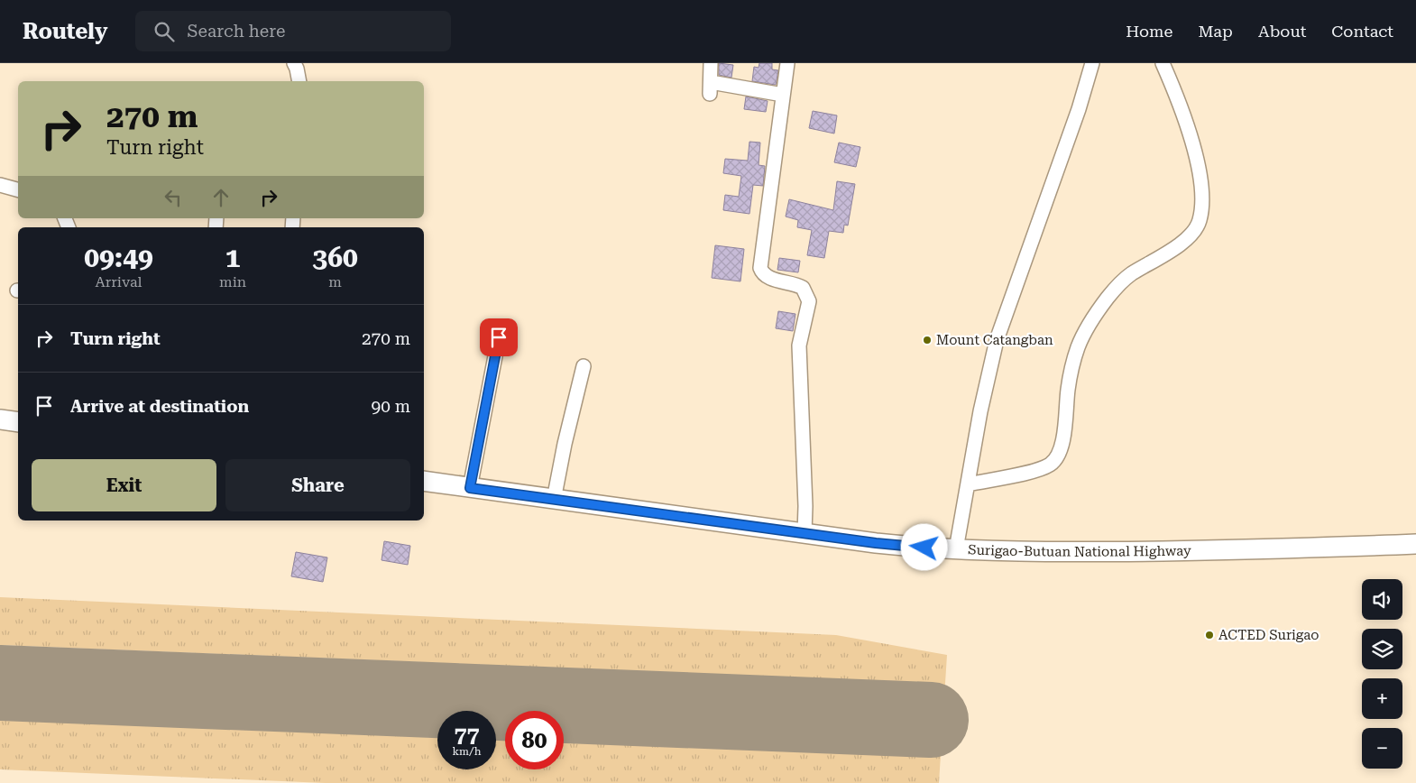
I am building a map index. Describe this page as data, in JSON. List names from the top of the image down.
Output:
{
  "streets": {
    "highway": ["Surigao-Butuan National Highway"]
  },
  "places": ["Mount Catangban", "ACTED Surigao"],
  "page": {
    "header": "Routely",
    "search": "Search here",
    "nav": [
      "Home",
      "Map",
      "About",
      "Contact"
    ],
    "turn": ["270 m", "Turn right"],
    "eta": [
      "09:49",
      "Arrival",
      "1",
      "min",
      "360",
      "m"
    ],
    "list": [
      {
        "name": "Turn right",
        "value": "270 m"
      },
      {
        "name": "Arrive at destination",
        "value": "90 m"
      }
    ],
    "buttons": ["Exit", "Share"],
    "map_buttons": ["+", "−"],
    "speed": "77 km/h",
    "limit": "80"
  }
}
